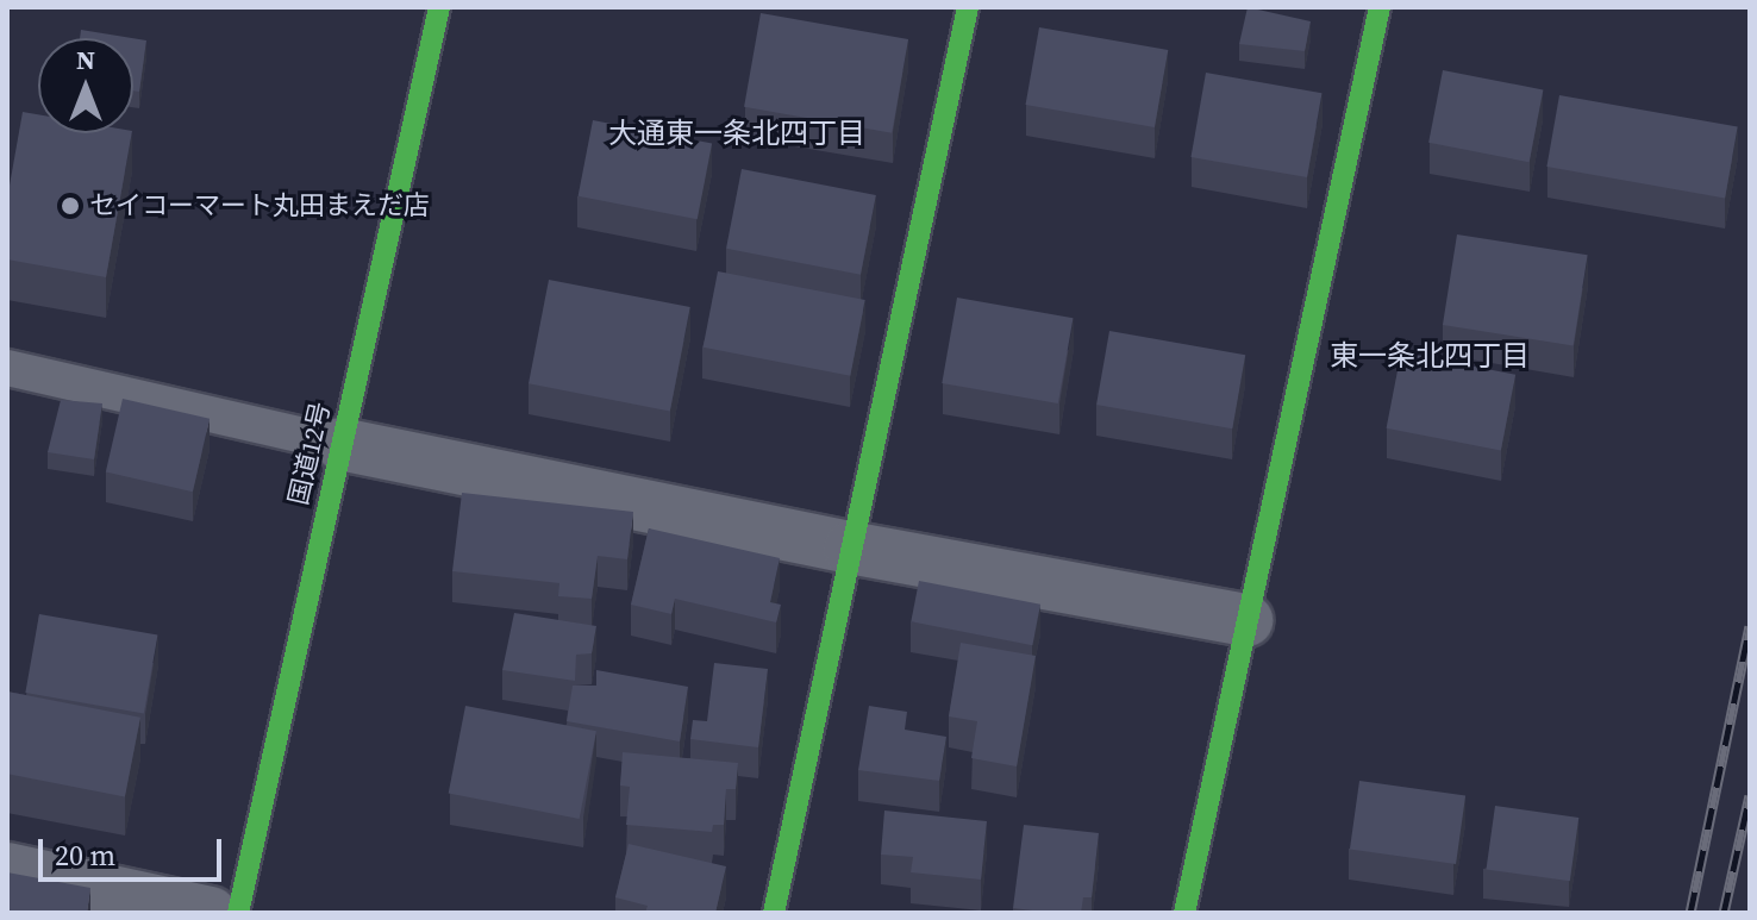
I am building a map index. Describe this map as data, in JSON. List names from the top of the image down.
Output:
{
  "streets": {
    "main road": ["国道12号"]
  },
  "districts": ["大通東一条北四丁目", "東一条北四丁目"],
  "places": ["セイコーマート丸田まえだ店"],
  "scale_bar": "20 m",
  "north": "top"
}
